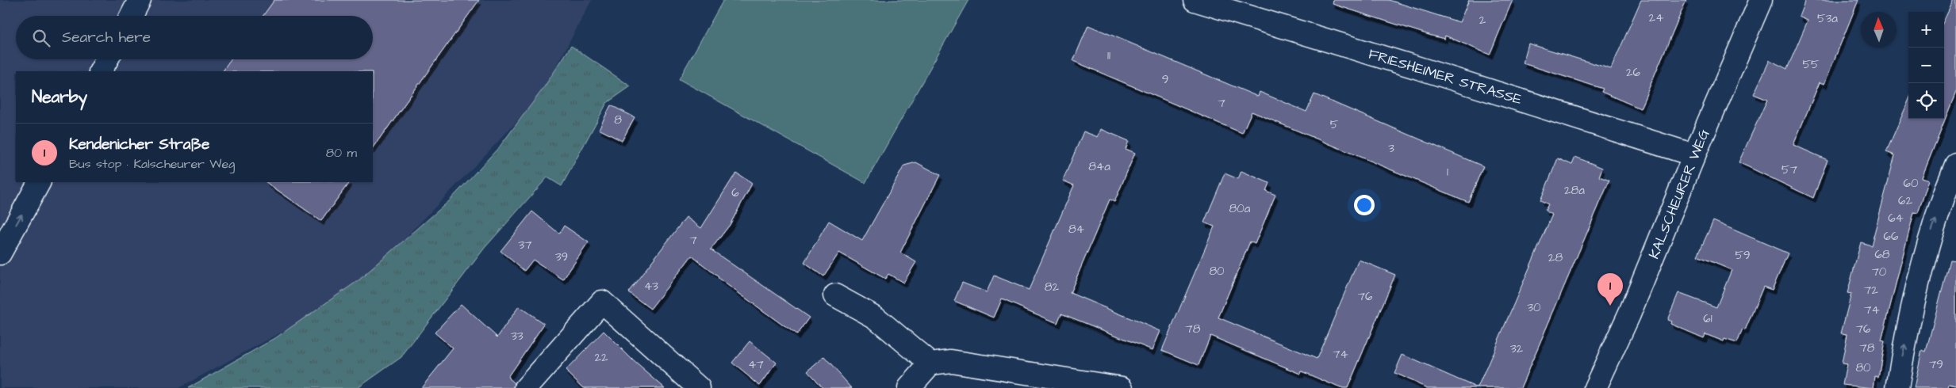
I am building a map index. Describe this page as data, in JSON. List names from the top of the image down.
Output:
{
  "streets": {
    "street": ["FRIESHEIMER STRASSE", "KALSCHEURER WEG"]
  },
  "crossings": [
    ["FRIESHEIMER STRASSE", "KALSCHEURER WEG"]
  ],
  "house_numbers": [
    "24",
    "53a",
    "2",
    "11",
    "55",
    "26",
    "9",
    "7",
    "8",
    "5",
    "3",
    "84a",
    "57",
    "1",
    "60",
    "28a",
    "6",
    "62",
    "80a",
    "64",
    "84",
    "66",
    "7",
    "37",
    "68",
    "59",
    "39",
    "28",
    "80",
    "70",
    "43",
    "82",
    "72",
    "76",
    "30",
    "74",
    "61",
    "78",
    "76",
    "33",
    "78",
    "32",
    "74",
    "22",
    "47",
    "79",
    "80"
  ],
  "north": "top",
  "page": {
    "map_buttons": ["+", "−"],
    "search": "Search here",
    "heading": "Nearby",
    "list": [
      {
        "mark": "1",
        "name": "Kendenicher Straße",
        "note": "Bus stop · Kalscheurer Weg",
        "value": "80 m"
      }
    ],
    "pins": "1"
  }
}
